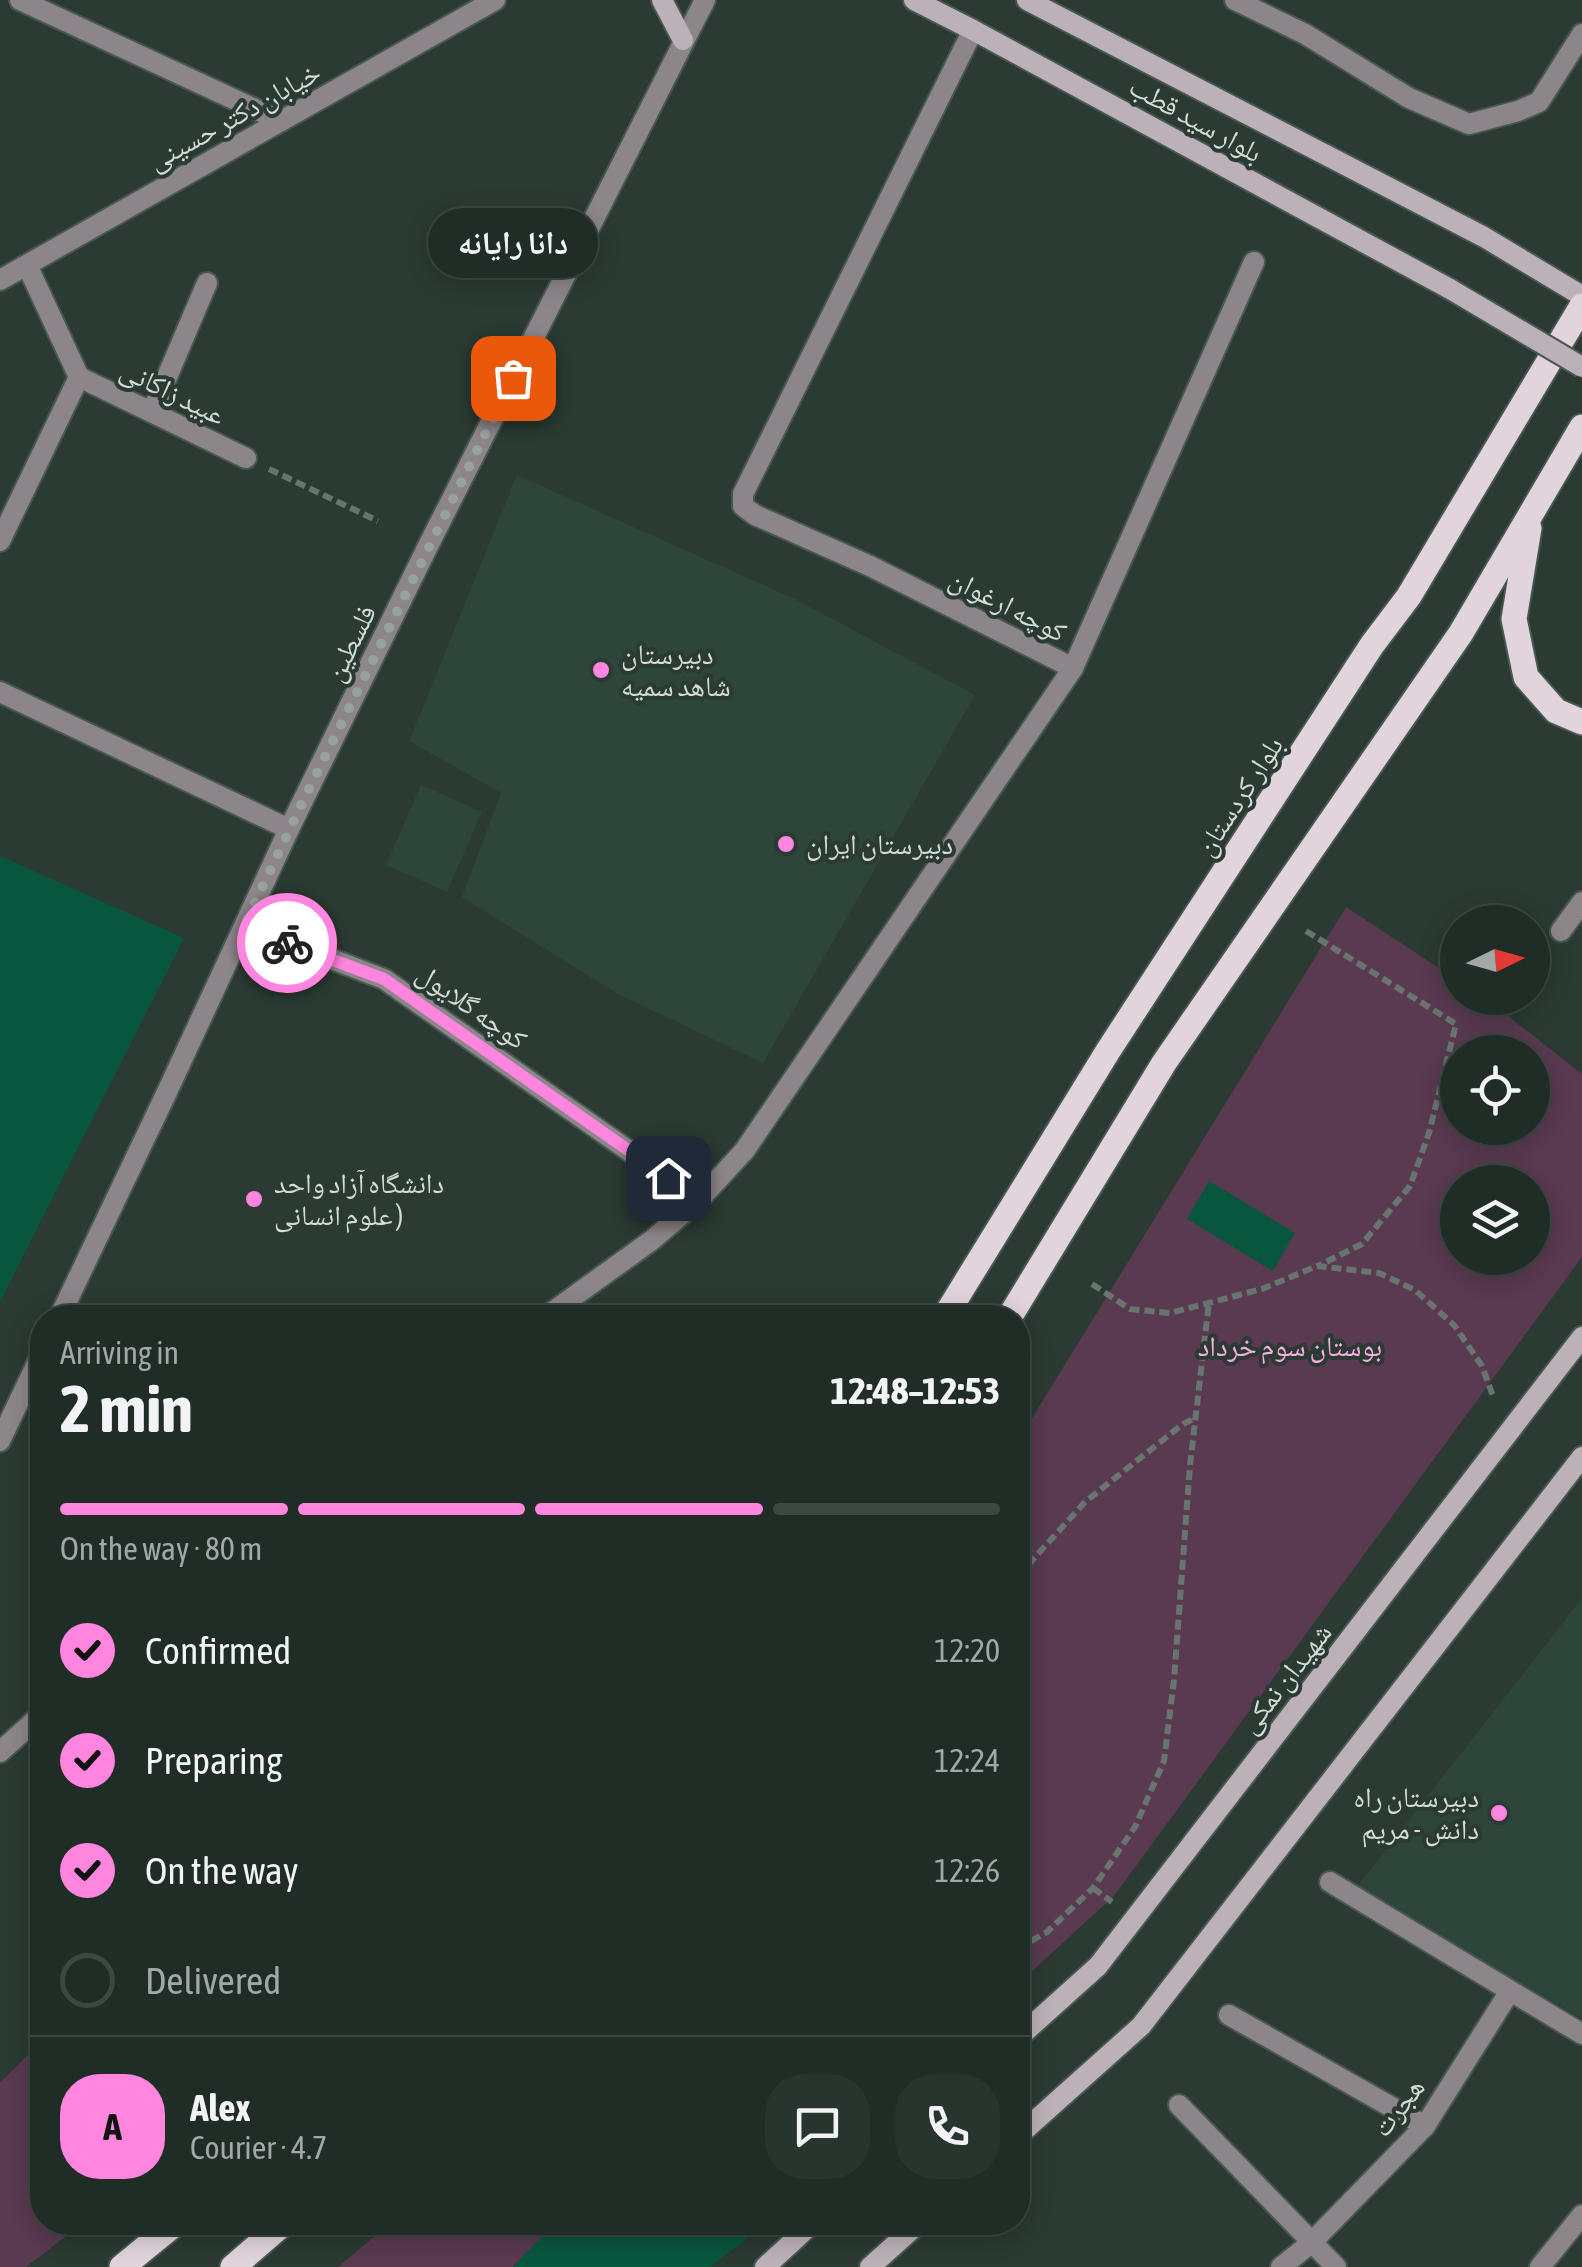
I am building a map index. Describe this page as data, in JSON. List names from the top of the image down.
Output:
{
  "streets": {
    "main road": ["بلوار سید قطب", "بلوار کردستان", "شهیدان نمکی"],
    "street": [
      "خیابان دکتر حسینی",
      "عبید زاکانی",
      "کوچه ارغوان",
      "فلسطین",
      "کوچه گلایول",
      "هجرت"
    ]
  },
  "crossings": [
    ["بلوار سید قطب", "کوچه ارغوان"],
    ["کوچه ارغوان", "کوچه گلایول"],
    ["فلسطین", "کوچه گلایول"]
  ],
  "parks": ["بوستان سوم خرداد"],
  "places": [
    "دانا رایانه",
    "دبیرستان شاهد سمیه",
    "دبیرستان ایران",
    "دانشگاه آزاد واحد علوم انسانی )",
    "دبیرستان راه دانش - مریم"
  ],
  "north": "right",
  "page": {
    "bubble": "دانا رایانه",
    "heading": ["2 min", "Arriving in", "12:48–12:53"],
    "panel": ["Alex", "Courier · 4.7"],
    "bar": "On the way · 80 m",
    "list": [
      ["Confirmed", "12:20"],
      ["Preparing", "12:24"],
      ["On the way", "12:26"],
      "Delivered"
    ],
    "round": "A"
  }
}
